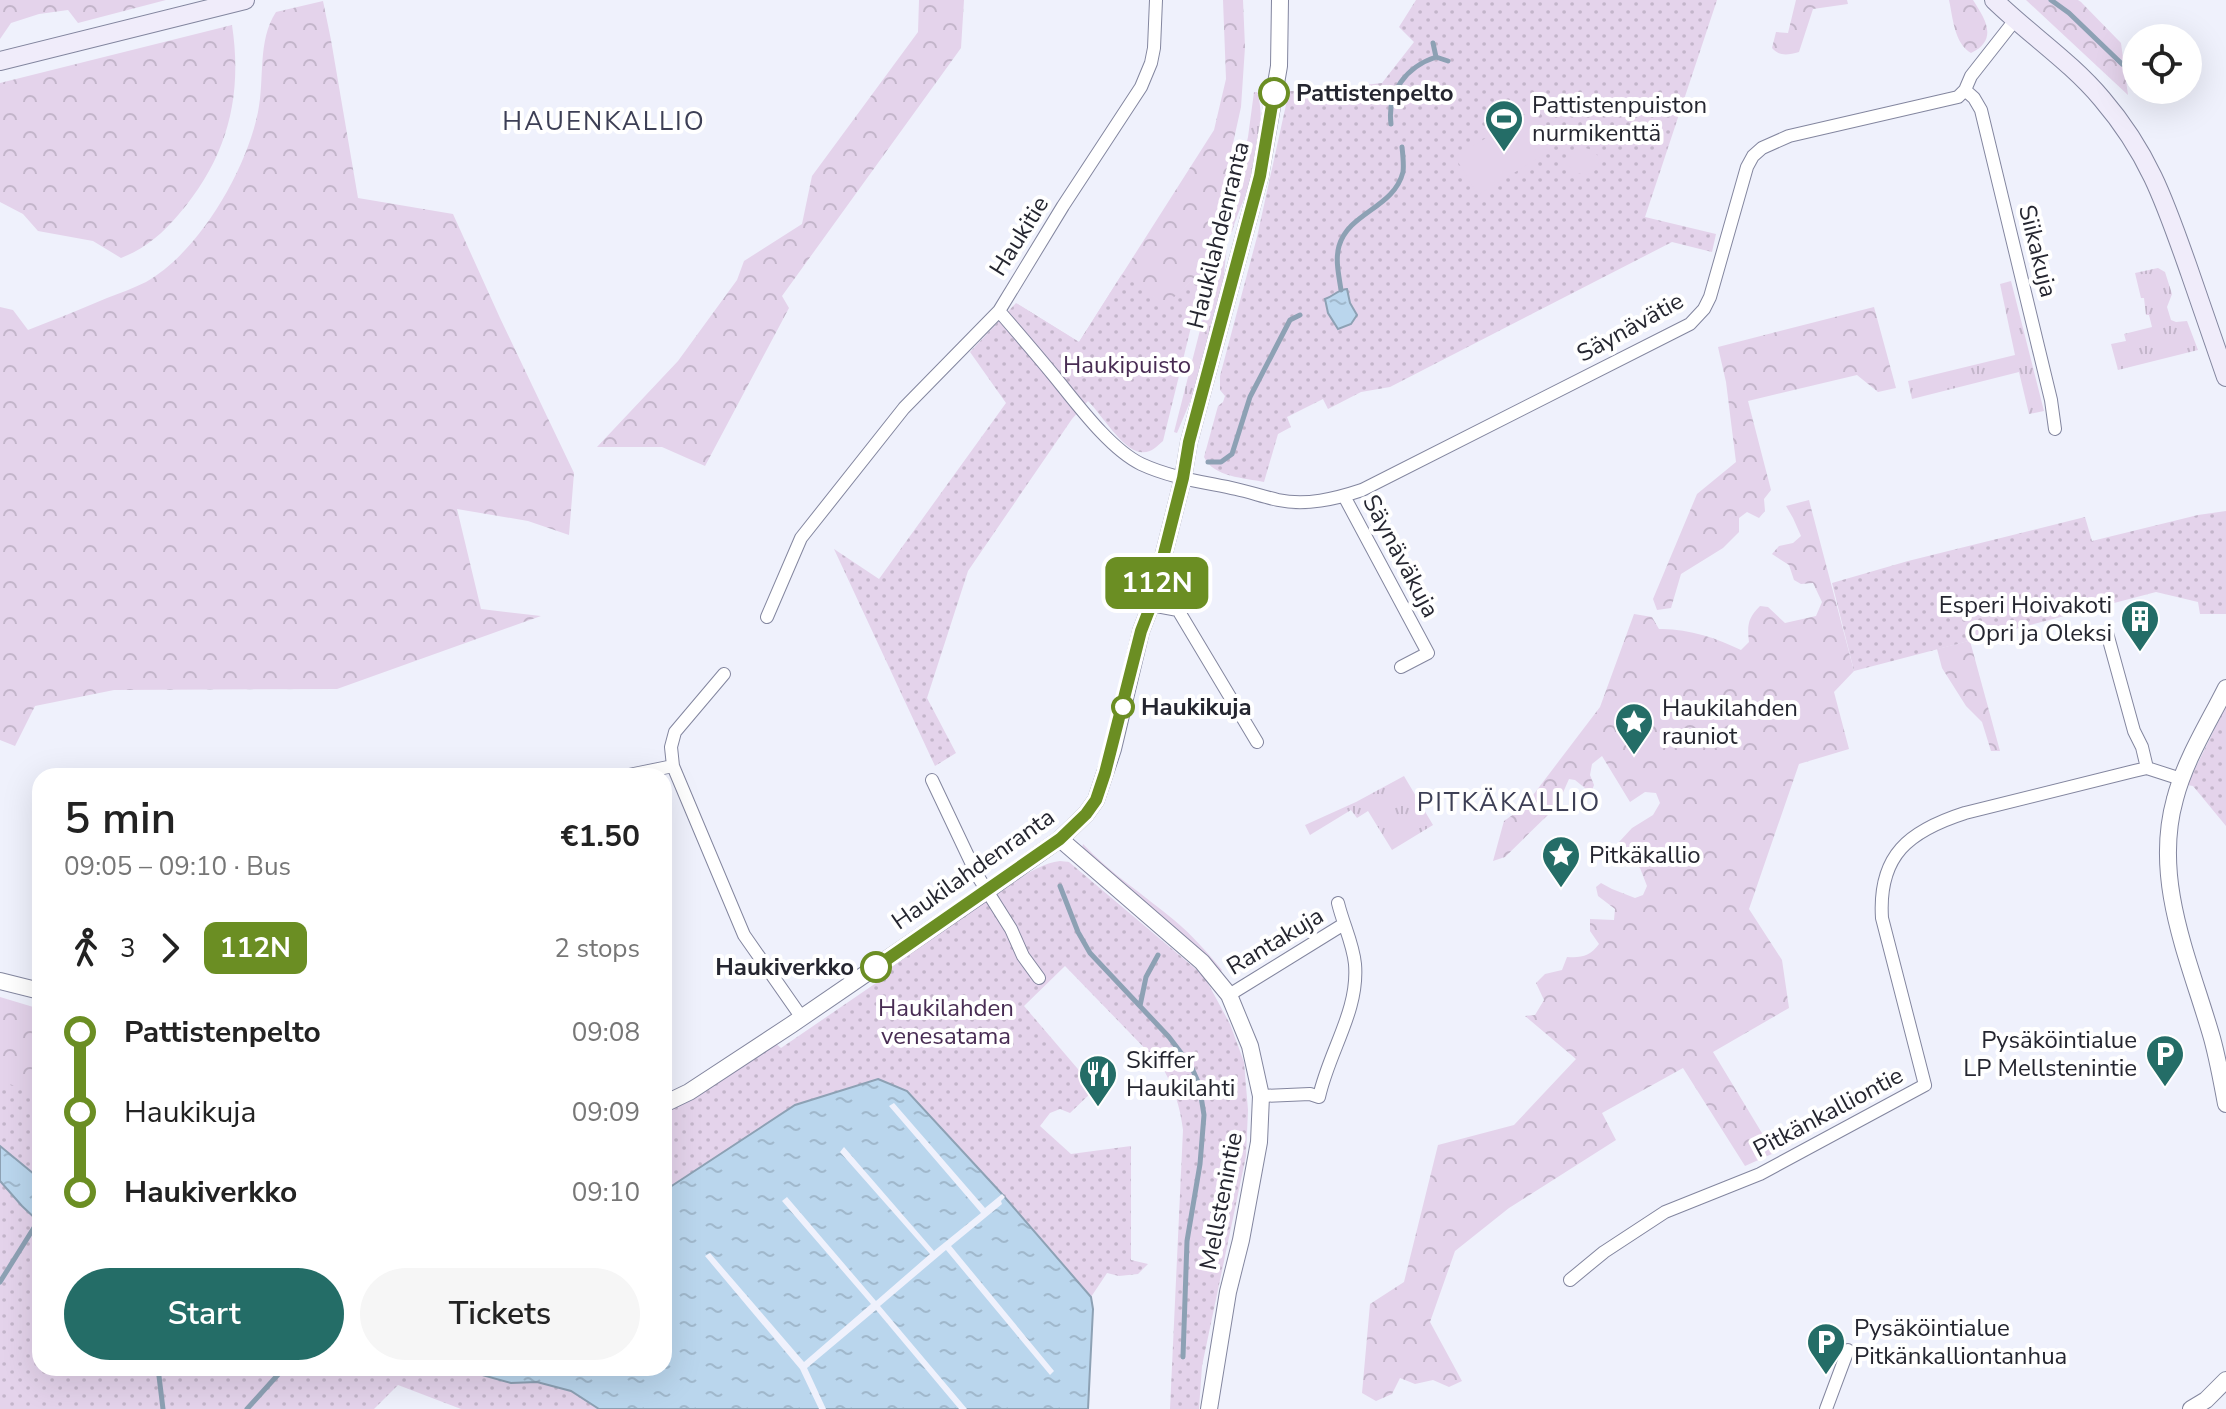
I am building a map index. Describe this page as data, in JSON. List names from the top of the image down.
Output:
{
  "streets": {
    "street": [
      "Haukilahdenranta",
      "Haukitie",
      "Siikakuja",
      "Säynävätie",
      "Säynäväkuja",
      "Rantakuja",
      "Pitkänkalliontie",
      "Mellstenintie"
    ]
  },
  "crossings": [
    ["Haukilahdenranta", "Haukitie"],
    ["Haukilahdenranta", "Säynävätie"],
    ["Haukilahdenranta", "Mellstenintie"],
    ["Haukitie", "Säynävätie"],
    ["Siikakuja", "Säynävätie"],
    ["Säynävätie", "Säynäväkuja"],
    ["Rantakuja", "Mellstenintie"]
  ],
  "districts": ["HAUENKALLIO", "PITKÄKALLIO"],
  "parks": ["Haukipuisto", "Haukilahden venesatama"],
  "places": {
    "other": ["Pattistenpelto", "Haukikuja", "Haukiverkko"],
    "sports": ["Pattistenpuiston nurmikenttä"],
    "building": ["Esperi Hoivakoti Opri ja Oleksi"],
    "place": ["Haukilahden rauniot", "Pitkäkallio"],
    "parking": ["Pysäköintialue LP Mellstenintie", "Pysäköintialue Pitkänkalliontanhua"],
    "restaurant": ["Skiffer Haukilahti"]
  },
  "lines": ["bus line 112N"],
  "page": {
    "on_map": "112N",
    "heading": ["5 min", "09:05 – 09:10 · Bus", "€1.50"],
    "legs": ["3", "112N", "2 stops"],
    "list": [
      {
        "name": "Pattistenpelto",
        "value": "09:08"
      },
      {
        "name": "Haukikuja",
        "value": "09:09"
      },
      {
        "name": "Haukiverkko",
        "value": "09:10"
      }
    ],
    "buttons": ["Start", "Tickets"]
  }
}
